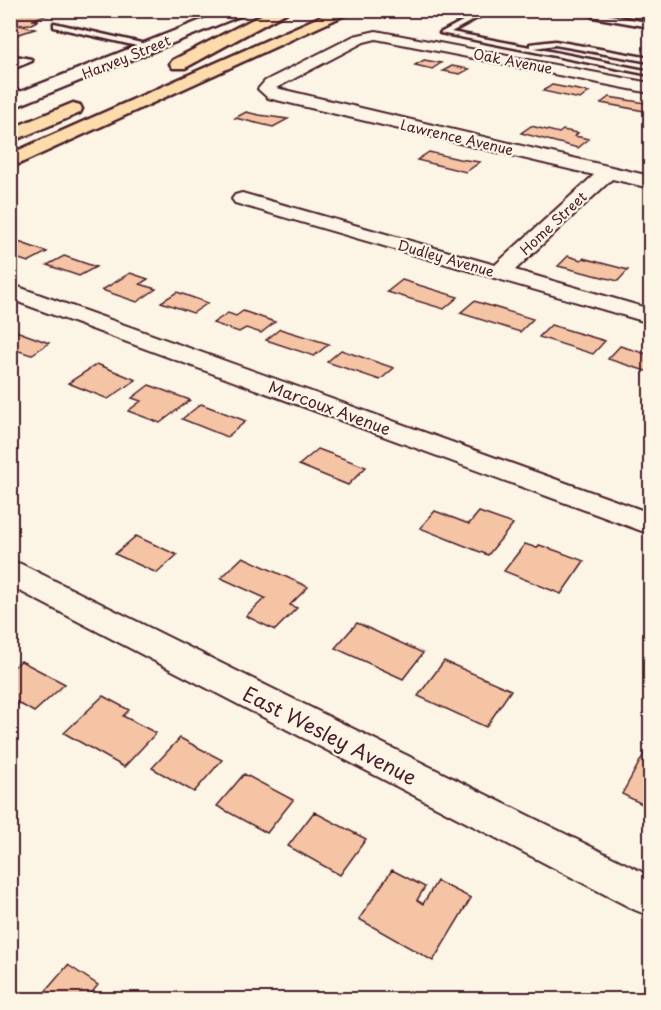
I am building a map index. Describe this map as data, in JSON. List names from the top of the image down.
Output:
{
  "streets": {
    "street": [
      "Harvey Street",
      "Oak Avenue",
      "Lawrence Avenue",
      "Home Street",
      "Dudley Avenue",
      "Marcoux Avenue",
      "East Wesley Avenue"
    ]
  },
  "crossings": [
    ["Oak Avenue", "Lawrence Avenue"],
    ["Lawrence Avenue", "Home Street"],
    ["Home Street", "Dudley Avenue"]
  ]
}
